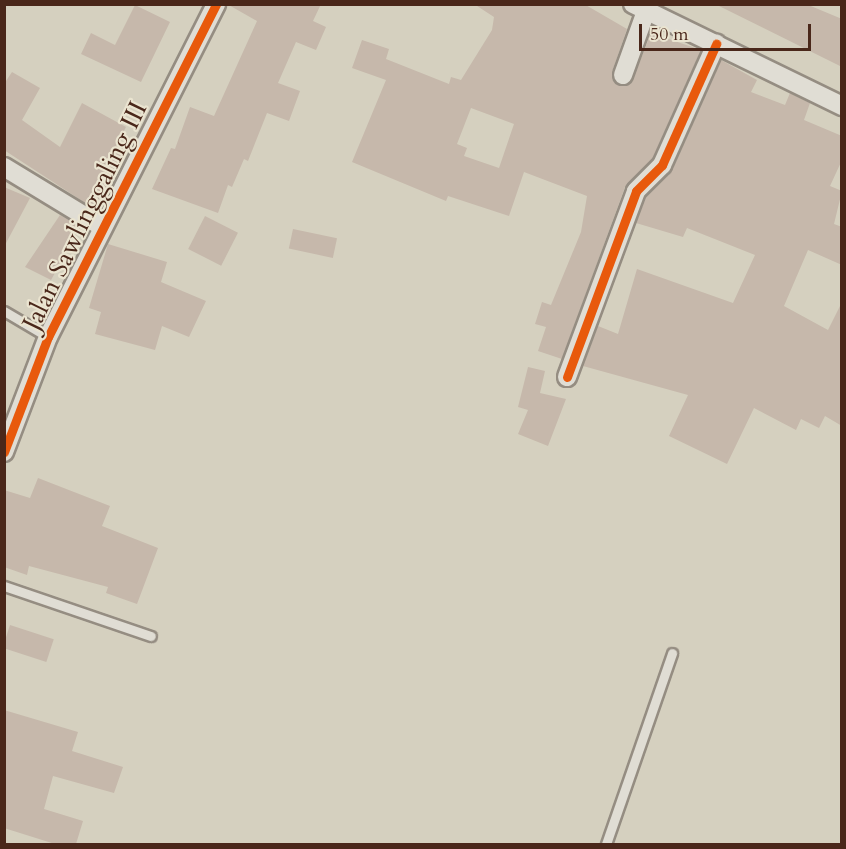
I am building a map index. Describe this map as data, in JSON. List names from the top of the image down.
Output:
{
  "streets": {
    "street": ["Jalan Sawlinggaling III"]
  },
  "scale_bar": "50 m"
}
